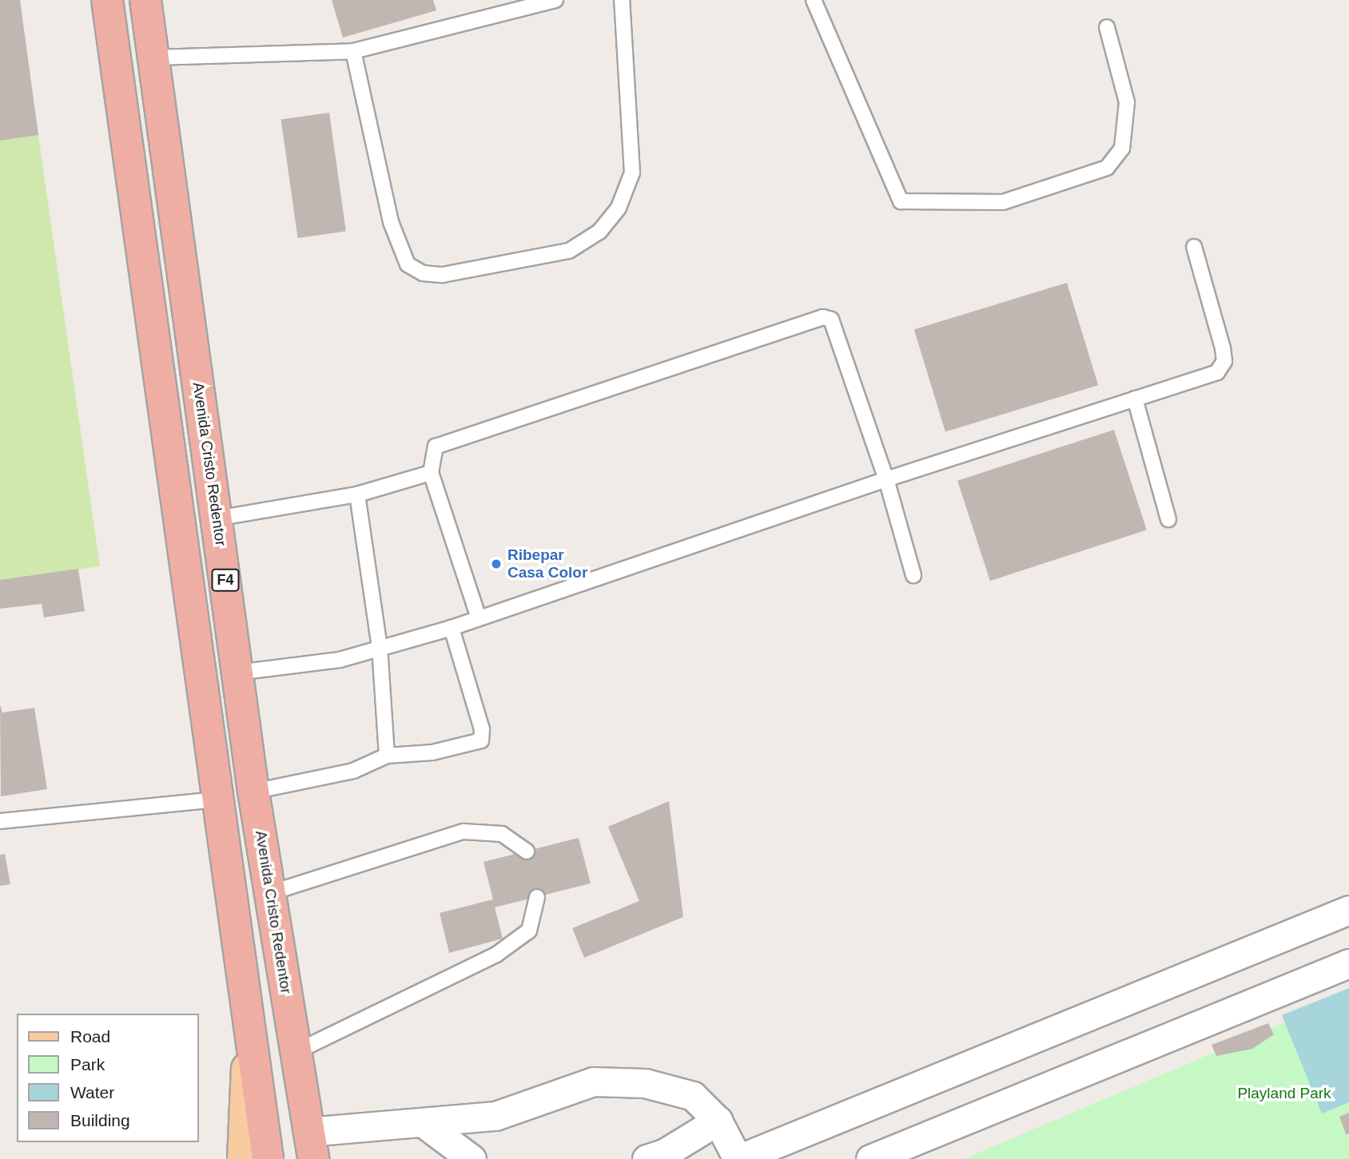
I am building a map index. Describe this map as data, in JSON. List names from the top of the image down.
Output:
{
  "streets": {
    "highway": ["Avenida Cristo Redentor", "F4"]
  },
  "parks": ["Playland Park"],
  "places": ["Ribepar Casa Color"],
  "legend": [
    "Road",
    "Park",
    "Water",
    "Building"
  ]
}
